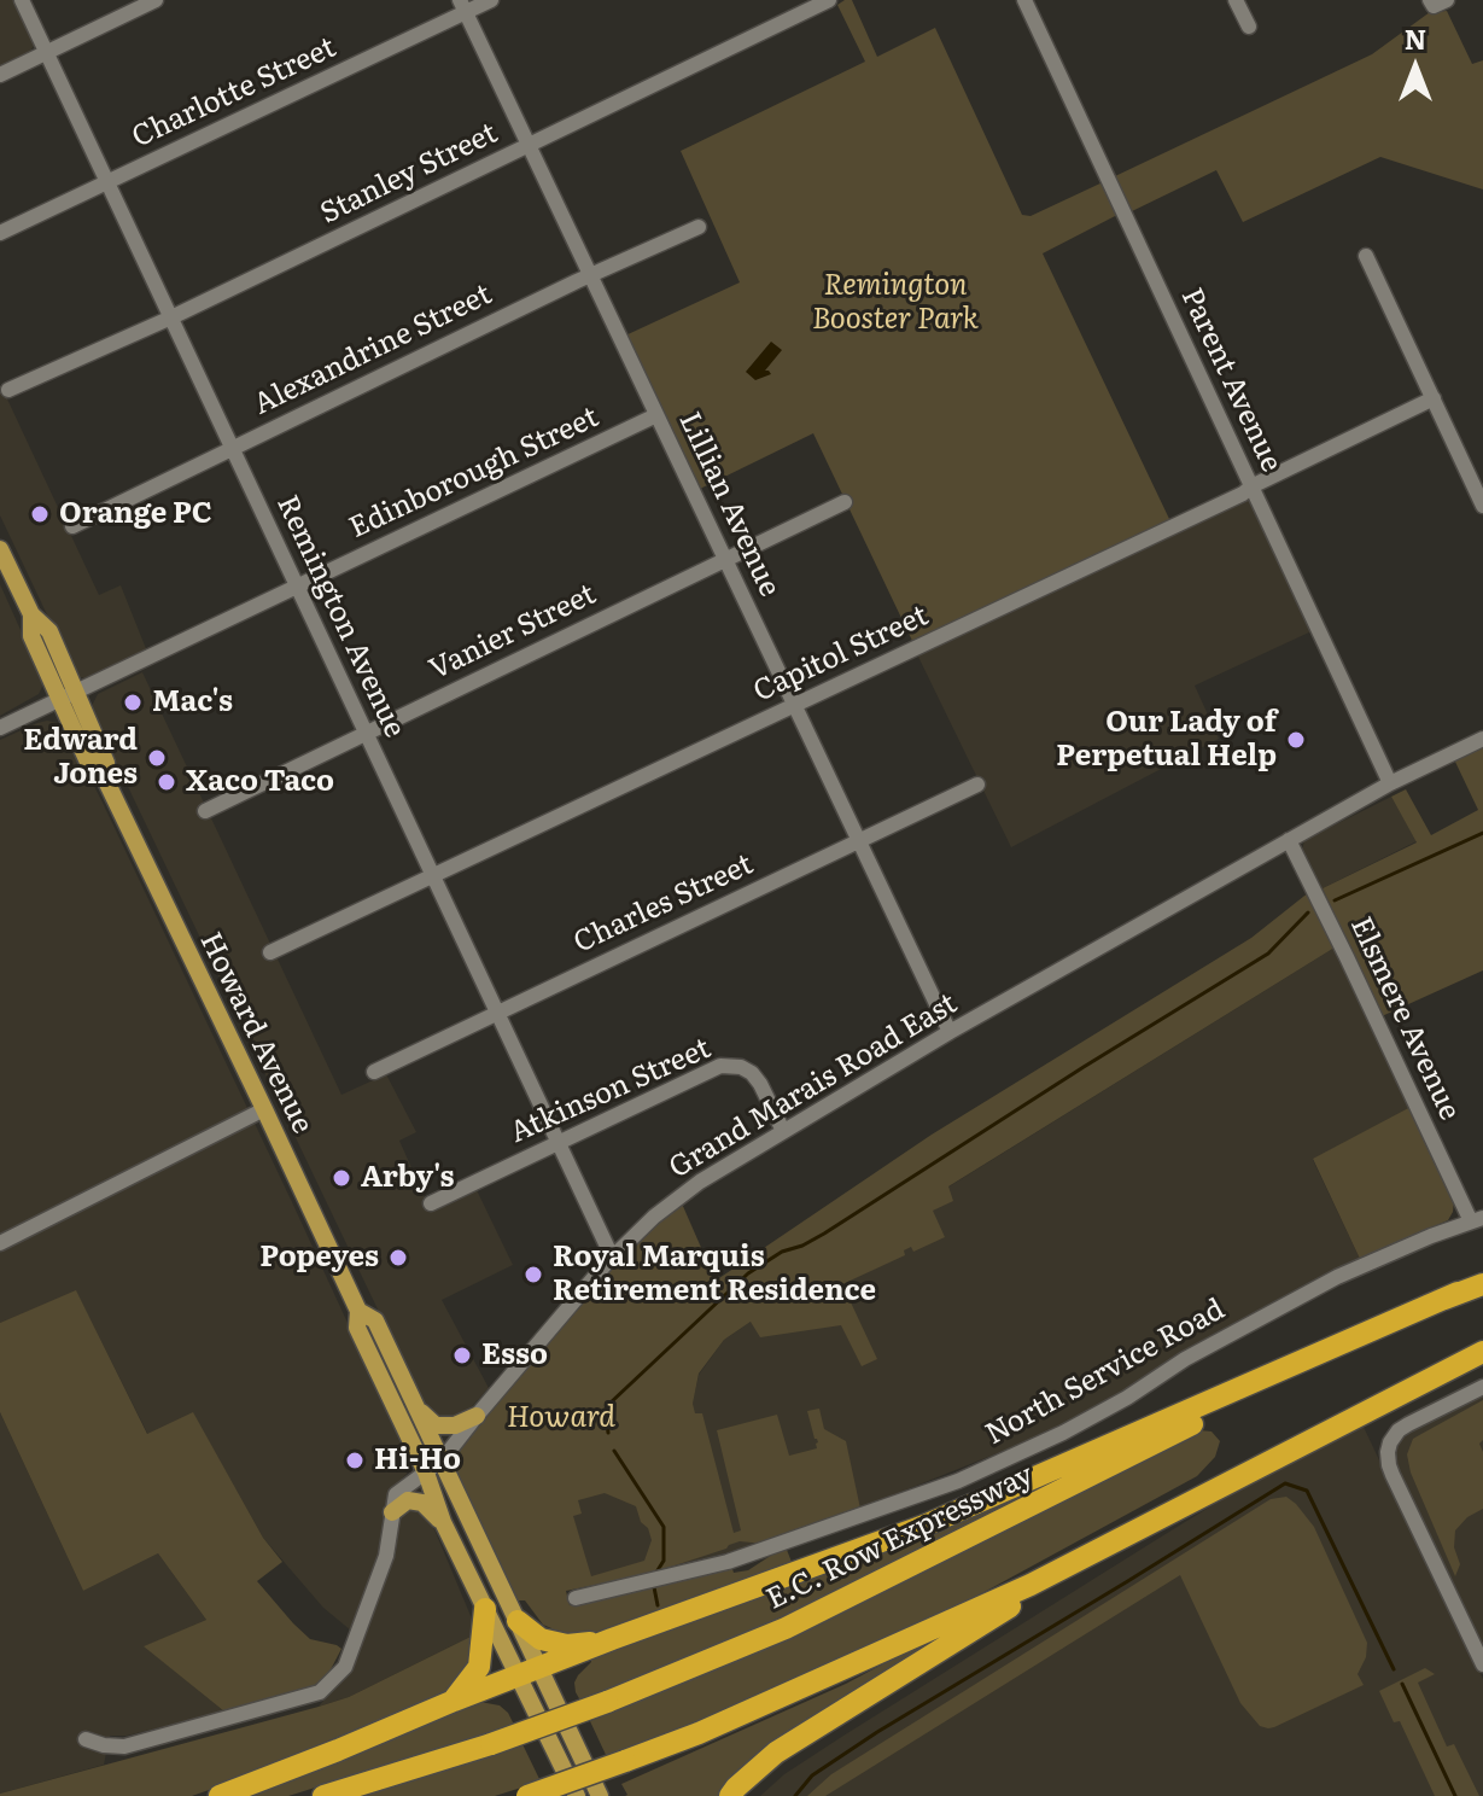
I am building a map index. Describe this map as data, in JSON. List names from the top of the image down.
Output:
{
  "streets": {
    "highway": ["E.C. Row Expressway"],
    "main road": ["Howard Avenue"],
    "street": [
      "Charlotte Street",
      "Stanley Street",
      "Alexandrine Street",
      "Parent Avenue",
      "Edinborough Street",
      "Lillian Avenue",
      "Remington Avenue",
      "Vanier Street",
      "Capitol Street",
      "Charles Street",
      "Elsmere Avenue",
      "Grand Marais Road East",
      "Atkinson Street",
      "North Service Road"
    ]
  },
  "crossings": [
    ["Charlotte Street", "Lillian Avenue"],
    ["Charlotte Street", "Remington Avenue"],
    ["Stanley Street", "Lillian Avenue"],
    ["Stanley Street", "Remington Avenue"],
    ["Alexandrine Street", "Lillian Avenue"],
    ["Alexandrine Street", "Remington Avenue"],
    ["Parent Avenue", "Capitol Street"],
    ["Parent Avenue", "Grand Marais Road East"],
    ["Edinborough Street", "Lillian Avenue"],
    ["Edinborough Street", "Remington Avenue"],
    ["Edinborough Street", "Howard Avenue"],
    ["Lillian Avenue", "Vanier Street"],
    ["Lillian Avenue", "Capitol Street"],
    ["Lillian Avenue", "Charles Street"],
    ["Lillian Avenue", "Grand Marais Road East"],
    ["Remington Avenue", "Vanier Street"],
    ["Remington Avenue", "Capitol Street"],
    ["Remington Avenue", "Charles Street"],
    ["Remington Avenue", "Grand Marais Road East"],
    ["Remington Avenue", "Atkinson Street"],
    ["Elsmere Avenue", "Grand Marais Road East"],
    ["Elsmere Avenue", "North Service Road"],
    ["Howard Avenue", "Grand Marais Road East"],
    ["Grand Marais Road East", "Atkinson Street"]
  ],
  "parks": ["Remington Booster Park", "Howard"],
  "places": [
    "Orange PC",
    "Mac's",
    "Our Lady of Perpetual Help",
    "Edward Jones",
    "Xaco Taco",
    "Arby's",
    "Popeyes",
    "Royal Marquis Retirement Residence",
    "Esso",
    "Hi-Ho"
  ],
  "north": "top"
}
